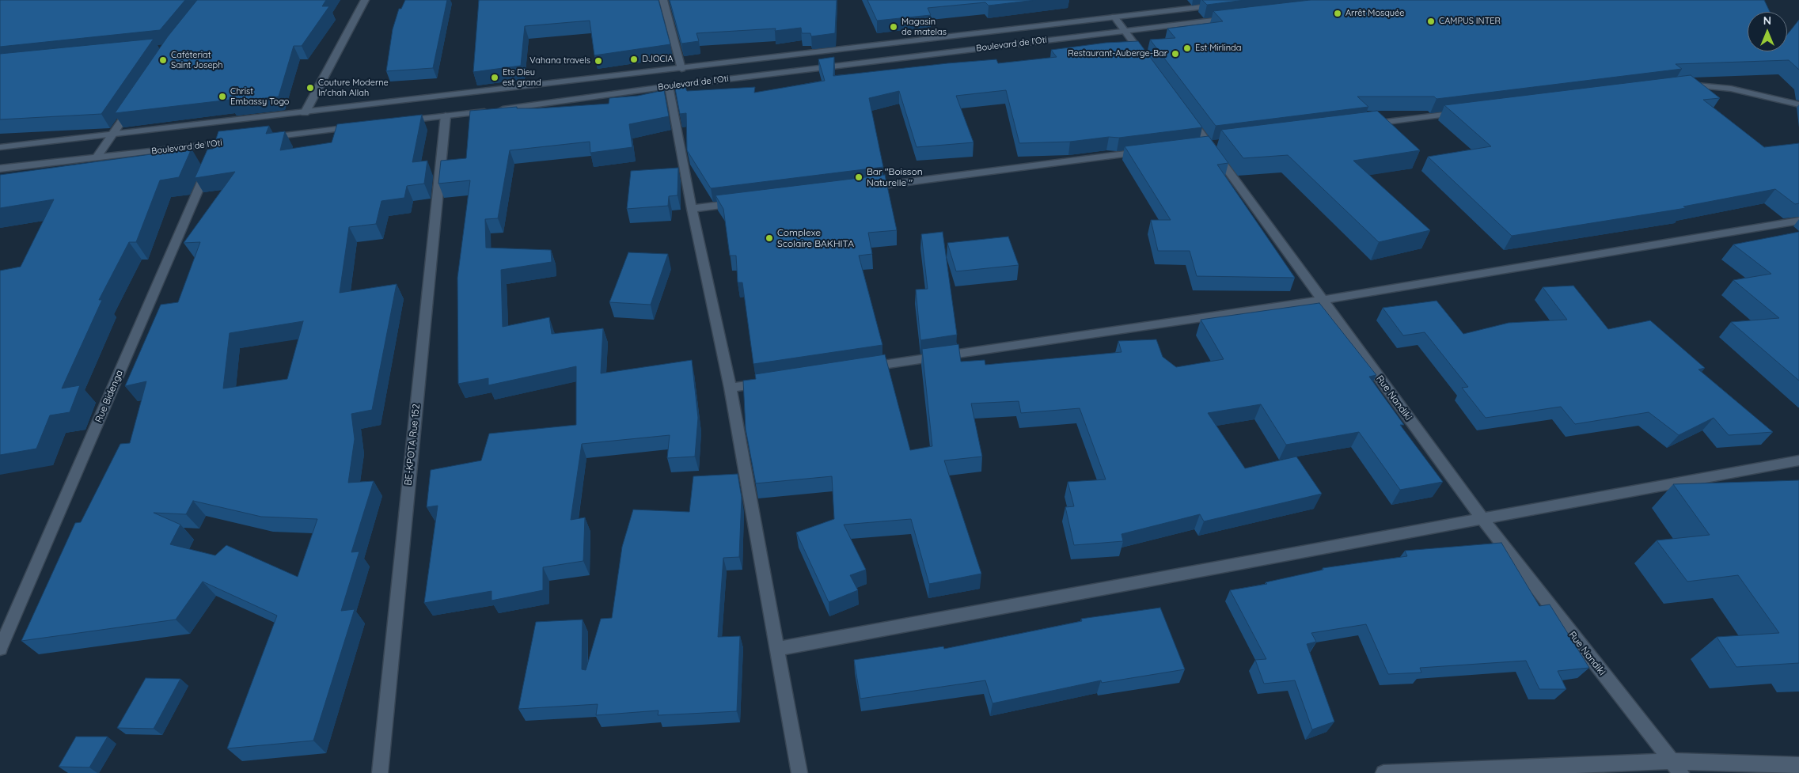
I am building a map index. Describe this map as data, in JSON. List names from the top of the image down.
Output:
{
  "streets": {
    "street": [
      "Boulevard de l'Oti",
      "Rue Bidenga",
      "Rue Nandiki",
      "BE-KPOTA Rue 152"
    ]
  },
  "crossings": [
    ["Boulevard de l'Oti", "Rue Bidenga"],
    ["Boulevard de l'Oti", "BE-KPOTA Rue 152"]
  ],
  "places": [
    "Arrêt Mosquée",
    "CAMPUS INTER",
    "Magasin de matelas",
    "Est Mirlinda",
    "Restaurant-Auberge-Bar",
    "DJOCIA",
    "Caféteriat Saint Joseph",
    "Vahana travels",
    "Ets Dieu est grand",
    "Couture Moderne In'chah Allah",
    "Christ Embassy Togo",
    "Bar \"Boisson Naturelle \"",
    "Complexe Scolaire BAKHITA"
  ],
  "north": "top"
}
